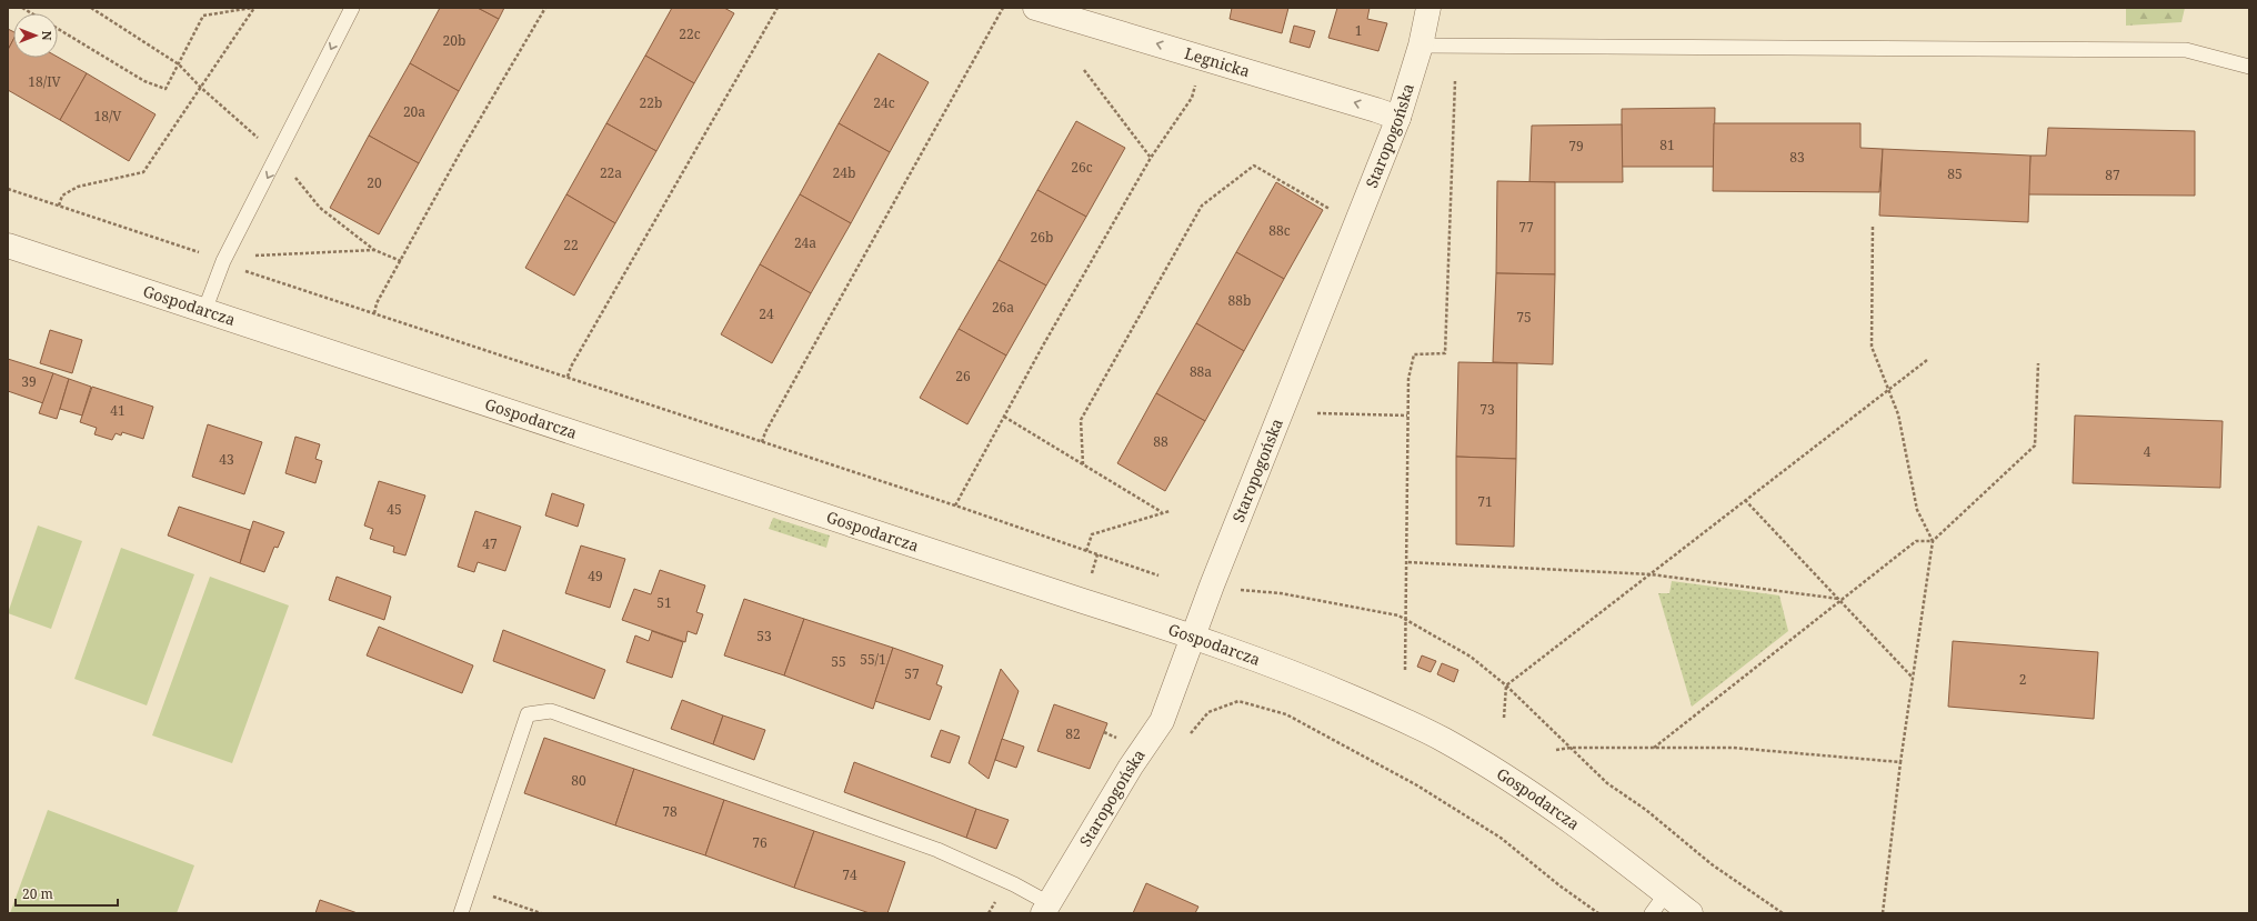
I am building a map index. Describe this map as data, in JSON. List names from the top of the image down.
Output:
{
  "streets": {
    "street": ["Legnicka", "Staropogońska", "Gospodarcza"]
  },
  "crossings": [
    ["Legnicka", "Staropogońska"],
    ["Staropogońska", "Gospodarcza"]
  ],
  "one_way": ["Legnicka"],
  "house_numbers": [
    "1",
    "22c",
    "20b",
    "18/IV",
    "22b",
    "24c",
    "20a",
    "18/V",
    "81",
    "79",
    "83",
    "26c",
    "22a",
    "24b",
    "85",
    "87",
    "20",
    "77",
    "88c",
    "26b",
    "24a",
    "22",
    "88b",
    "26a",
    "24",
    "75",
    "88a",
    "26",
    "39",
    "73",
    "41",
    "88",
    "4",
    "43",
    "71",
    "45",
    "47",
    "49",
    "51",
    "53",
    "55/1",
    "55",
    "57",
    "2",
    "82",
    "80",
    "78",
    "76",
    "74"
  ],
  "scale_bar": "20 m",
  "north": "right"
}
